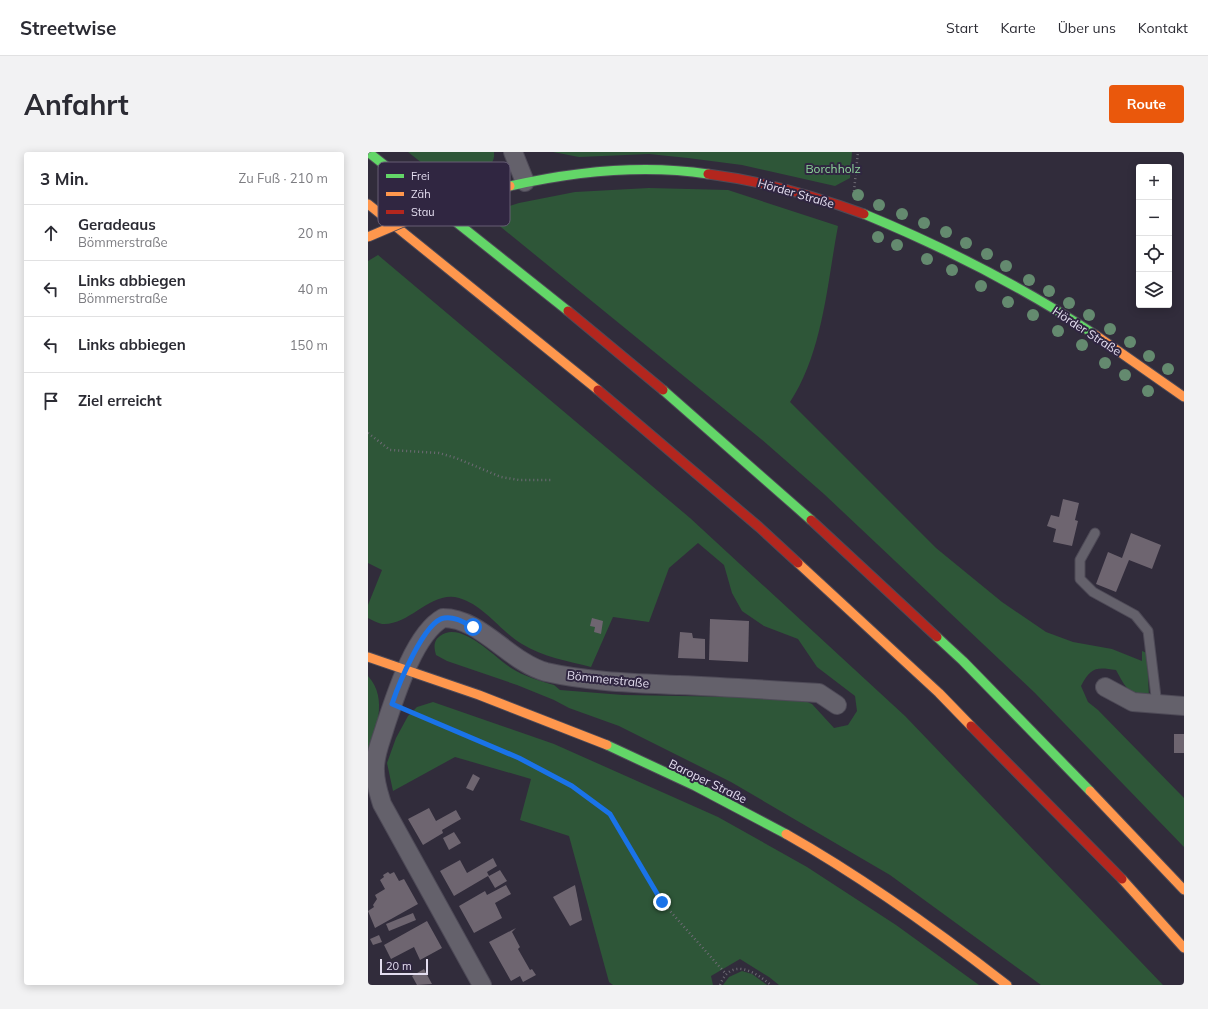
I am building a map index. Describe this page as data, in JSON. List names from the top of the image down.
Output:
{
  "streets": {
    "main road": ["Hörder Straße", "Baroper Straße"],
    "street": ["Bömmerstraße"]
  },
  "crossings": [
    ["Bömmerstraße", "Baroper Straße"]
  ],
  "parks": ["Borchholz"],
  "legend": ["Frei", "Zäh", "Stau"],
  "scale_bar": "20 m",
  "page": {
    "header": "Streetwise",
    "nav": [
      "Start",
      "Karte",
      "Über uns",
      "Kontakt"
    ],
    "buttons": "Route",
    "title": "Anfahrt",
    "heading": ["3 Min.", "Zu Fuß · 210 m"],
    "map_buttons": ["+", "−"],
    "list": [
      ["Geradeaus", "Bömmerstraße", "20 m"],
      ["Links abbiegen", "Bömmerstraße", "40 m"],
      ["Links abbiegen", "150 m"],
      "Ziel erreicht"
    ],
    "scale": "20 m"
  }
}
